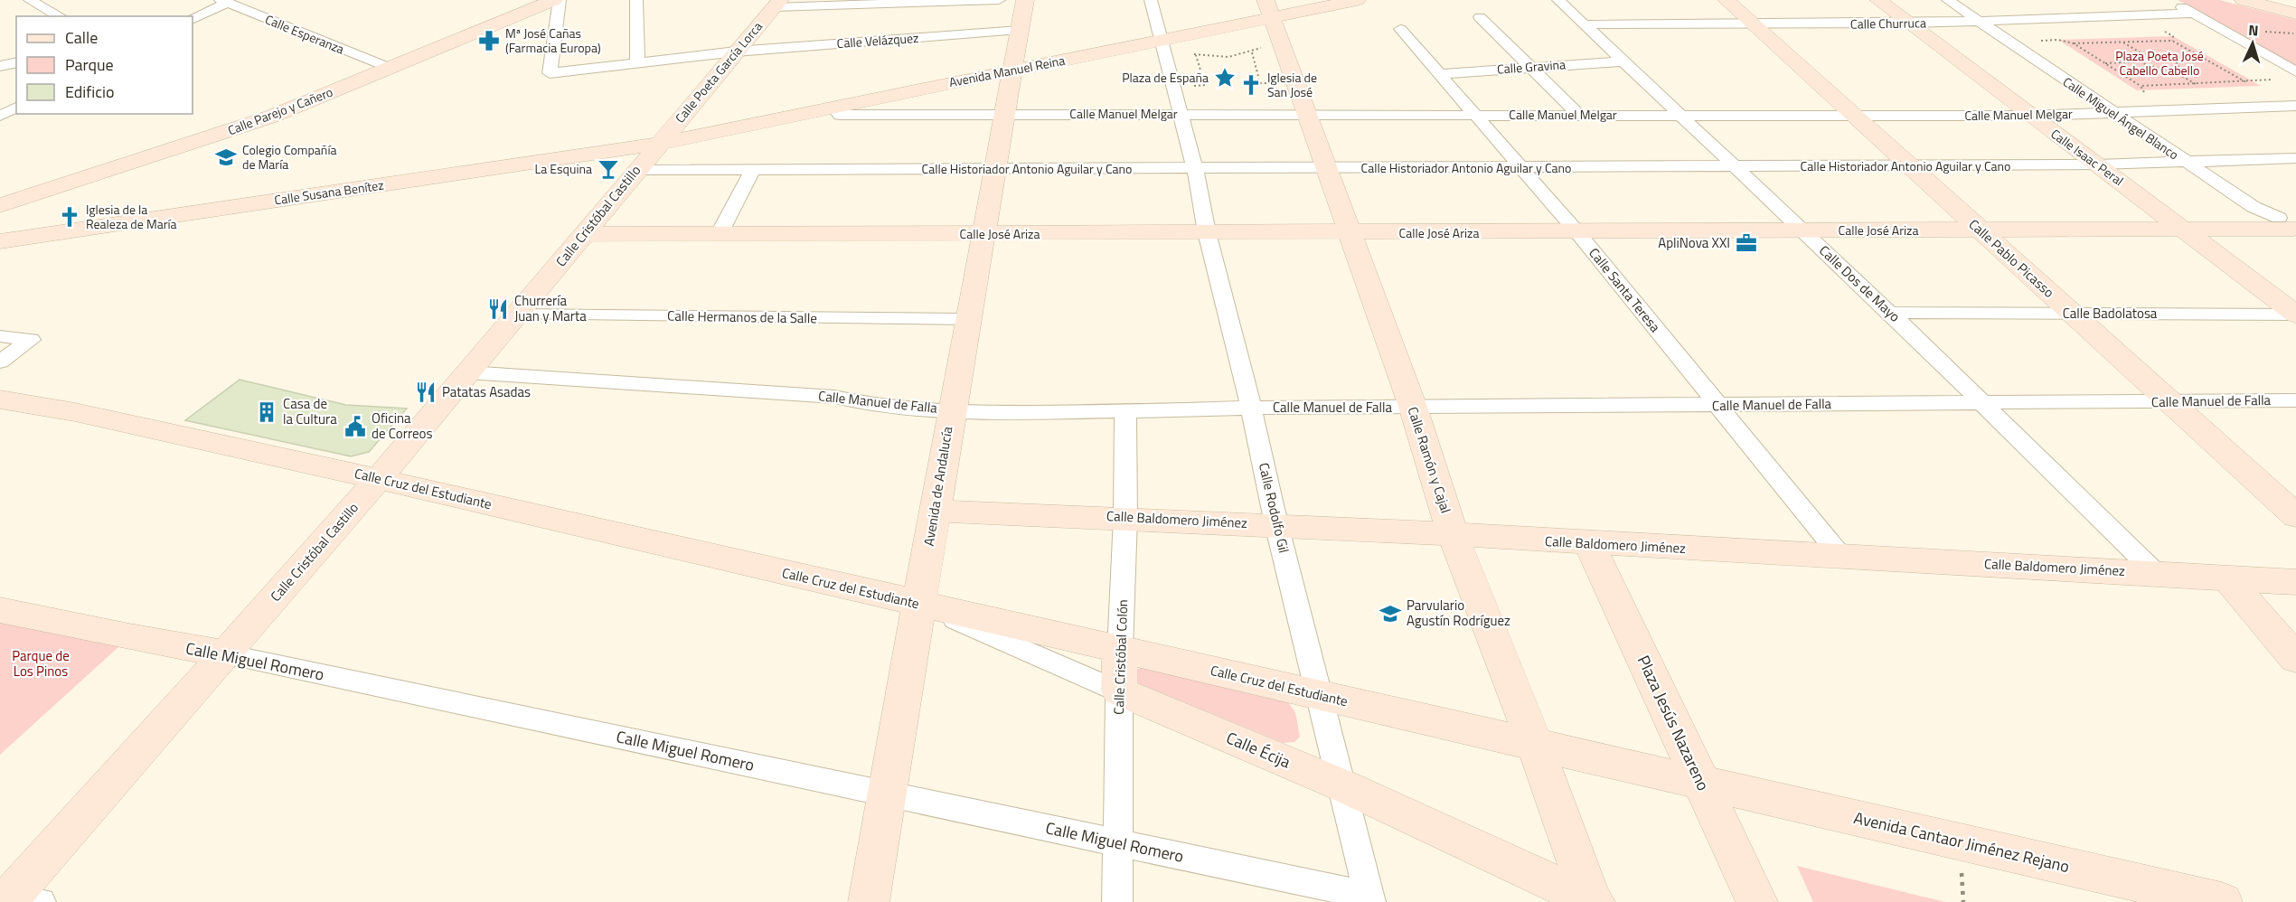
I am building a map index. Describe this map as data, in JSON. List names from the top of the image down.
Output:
{
  "streets": {
    "street": [
      "Calle Churruca",
      "Calle Esperanza",
      "Calle Velázquez",
      "Calle Gravina",
      "Avenida Manuel Reina",
      "Calle Poeta García Lorca",
      "Calle Parejo y Cañero",
      "Calle Manuel Melgar",
      "Calle Miguel Ángel Blanco",
      "Calle Isaac Peral",
      "Calle Historiador Antonio Aguilar y Cano",
      "Calle Susana Benítez",
      "Calle Cristóbal Castillo",
      "Calle José Ariza",
      "Calle Pablo Picasso",
      "Calle Dos de Mayo",
      "Calle Santa Teresa",
      "Calle Badolatosa",
      "Calle Hermanos de la Salle",
      "Calle Manuel de Falla",
      "Calle Ramón y Cajal",
      "Avenida de Andalucía",
      "Calle Cruz del Estudiante",
      "Calle Rodolfo Gil",
      "Calle Baldomero Jiménez",
      "Calle Cristóbal Colón",
      "Calle Miguel Romero",
      "Plaza Jesús Nazareno",
      "Calle Écija",
      "Avenida Cantaor Jiménez Rejano"
    ]
  },
  "crossings": [
    ["Calle Churruca", "Calle Miguel Ángel Blanco"],
    ["Calle Churruca", "Calle Isaac Peral"],
    ["Calle Churruca", "Calle Pablo Picasso"],
    ["Calle Churruca", "Calle Dos de Mayo"],
    ["Calle Esperanza", "Calle Parejo y Cañero"],
    ["Calle Velázquez", "Calle Poeta García Lorca"],
    ["Calle Velázquez", "Avenida de Andalucía"],
    ["Calle Gravina", "Calle Dos de Mayo"],
    ["Calle Gravina", "Calle Santa Teresa"],
    ["Avenida Manuel Reina", "Calle Poeta García Lorca"],
    ["Avenida Manuel Reina", "Calle Manuel Melgar"],
    ["Avenida Manuel Reina", "Calle Susana Benítez"],
    ["Avenida Manuel Reina", "Calle Cristóbal Castillo"],
    ["Avenida Manuel Reina", "Calle Ramón y Cajal"],
    ["Avenida Manuel Reina", "Avenida de Andalucía"],
    ["Calle Poeta García Lorca", "Calle Susana Benítez"],
    ["Calle Poeta García Lorca", "Calle Cristóbal Castillo"],
    ["Calle Manuel Melgar", "Calle Miguel Ángel Blanco"],
    ["Calle Manuel Melgar", "Calle Isaac Peral"],
    ["Calle Manuel Melgar", "Calle Pablo Picasso"],
    ["Calle Manuel Melgar", "Calle Dos de Mayo"],
    ["Calle Manuel Melgar", "Calle Santa Teresa"],
    ["Calle Manuel Melgar", "Calle Ramón y Cajal"],
    ["Calle Manuel Melgar", "Avenida de Andalucía"],
    ["Calle Manuel Melgar", "Calle Rodolfo Gil"],
    ["Calle Miguel Ángel Blanco", "Calle Historiador Antonio Aguilar y Cano"],
    ["Calle Miguel Ángel Blanco", "Calle José Ariza"],
    ["Calle Isaac Peral", "Calle Historiador Antonio Aguilar y Cano"],
    ["Calle Isaac Peral", "Calle José Ariza"],
    ["Calle Isaac Peral", "Calle Badolatosa"],
    ["Calle Historiador Antonio Aguilar y Cano", "Calle Cristóbal Castillo"],
    ["Calle Historiador Antonio Aguilar y Cano", "Calle Pablo Picasso"],
    ["Calle Historiador Antonio Aguilar y Cano", "Calle Dos de Mayo"],
    ["Calle Historiador Antonio Aguilar y Cano", "Calle Santa Teresa"],
    ["Calle Historiador Antonio Aguilar y Cano", "Calle Ramón y Cajal"],
    ["Calle Historiador Antonio Aguilar y Cano", "Avenida de Andalucía"],
    ["Calle Historiador Antonio Aguilar y Cano", "Calle Rodolfo Gil"],
    ["Calle Susana Benítez", "Calle Cristóbal Castillo"],
    ["Calle Cristóbal Castillo", "Calle José Ariza"],
    ["Calle Cristóbal Castillo", "Calle Hermanos de la Salle"],
    ["Calle Cristóbal Castillo", "Calle Manuel de Falla"],
    ["Calle Cristóbal Castillo", "Calle Cruz del Estudiante"],
    ["Calle Cristóbal Castillo", "Calle Miguel Romero"],
    ["Calle José Ariza", "Calle Pablo Picasso"],
    ["Calle José Ariza", "Calle Dos de Mayo"],
    ["Calle José Ariza", "Calle Santa Teresa"],
    ["Calle José Ariza", "Calle Ramón y Cajal"],
    ["Calle José Ariza", "Avenida de Andalucía"],
    ["Calle José Ariza", "Calle Rodolfo Gil"],
    ["Calle Pablo Picasso", "Calle Badolatosa"],
    ["Calle Pablo Picasso", "Calle Manuel de Falla"],
    ["Calle Dos de Mayo", "Calle Badolatosa"],
    ["Calle Dos de Mayo", "Calle Manuel de Falla"],
    ["Calle Dos de Mayo", "Calle Baldomero Jiménez"],
    ["Calle Santa Teresa", "Calle Manuel de Falla"],
    ["Calle Santa Teresa", "Calle Baldomero Jiménez"],
    ["Calle Hermanos de la Salle", "Avenida de Andalucía"],
    ["Calle Manuel de Falla", "Calle Ramón y Cajal"],
    ["Calle Manuel de Falla", "Avenida de Andalucía"],
    ["Calle Manuel de Falla", "Calle Rodolfo Gil"],
    ["Calle Manuel de Falla", "Calle Cristóbal Colón"],
    ["Calle Ramón y Cajal", "Calle Cruz del Estudiante"],
    ["Calle Ramón y Cajal", "Calle Baldomero Jiménez"],
    ["Calle Ramón y Cajal", "Calle Écija"],
    ["Avenida de Andalucía", "Calle Cruz del Estudiante"],
    ["Avenida de Andalucía", "Calle Baldomero Jiménez"],
    ["Avenida de Andalucía", "Calle Miguel Romero"],
    ["Avenida de Andalucía", "Calle Écija"],
    ["Calle Cruz del Estudiante", "Calle Rodolfo Gil"],
    ["Calle Cruz del Estudiante", "Calle Cristóbal Colón"],
    ["Calle Cruz del Estudiante", "Plaza Jesús Nazareno"],
    ["Calle Cruz del Estudiante", "Calle Écija"],
    ["Calle Cruz del Estudiante", "Avenida Cantaor Jiménez Rejano"],
    ["Calle Rodolfo Gil", "Calle Baldomero Jiménez"],
    ["Calle Rodolfo Gil", "Calle Miguel Romero"],
    ["Calle Rodolfo Gil", "Calle Écija"],
    ["Calle Baldomero Jiménez", "Calle Cristóbal Colón"],
    ["Calle Baldomero Jiménez", "Plaza Jesús Nazareno"],
    ["Calle Cristóbal Colón", "Calle Miguel Romero"],
    ["Calle Cristóbal Colón", "Calle Écija"],
    ["Plaza Jesús Nazareno", "Avenida Cantaor Jiménez Rejano"]
  ],
  "parks": ["Plaza Poeta José Cabello Cabello", "Parque de Los Pinos"],
  "places": {
    "pharmacy": ["Mª José Cañas (Farmacia Europa)"],
    "place": ["Plaza de España"],
    "church": ["Iglesia de San José", "Iglesia de la Realeza de María"],
    "school or university": ["Colegio Compañía de María", "Parvulario Agustín Rodríguez"],
    "bar": ["La Esquina"],
    "office": ["ApliNova XXI"],
    "restaurant": ["Churrería Juan y Marta", "Patatas Asadas"],
    "building": ["Casa de la Cultura"],
    "public building": ["Oficina de Correos"]
  },
  "legend": ["Calle", "Parque", "Edificio"],
  "north": "top"
}
